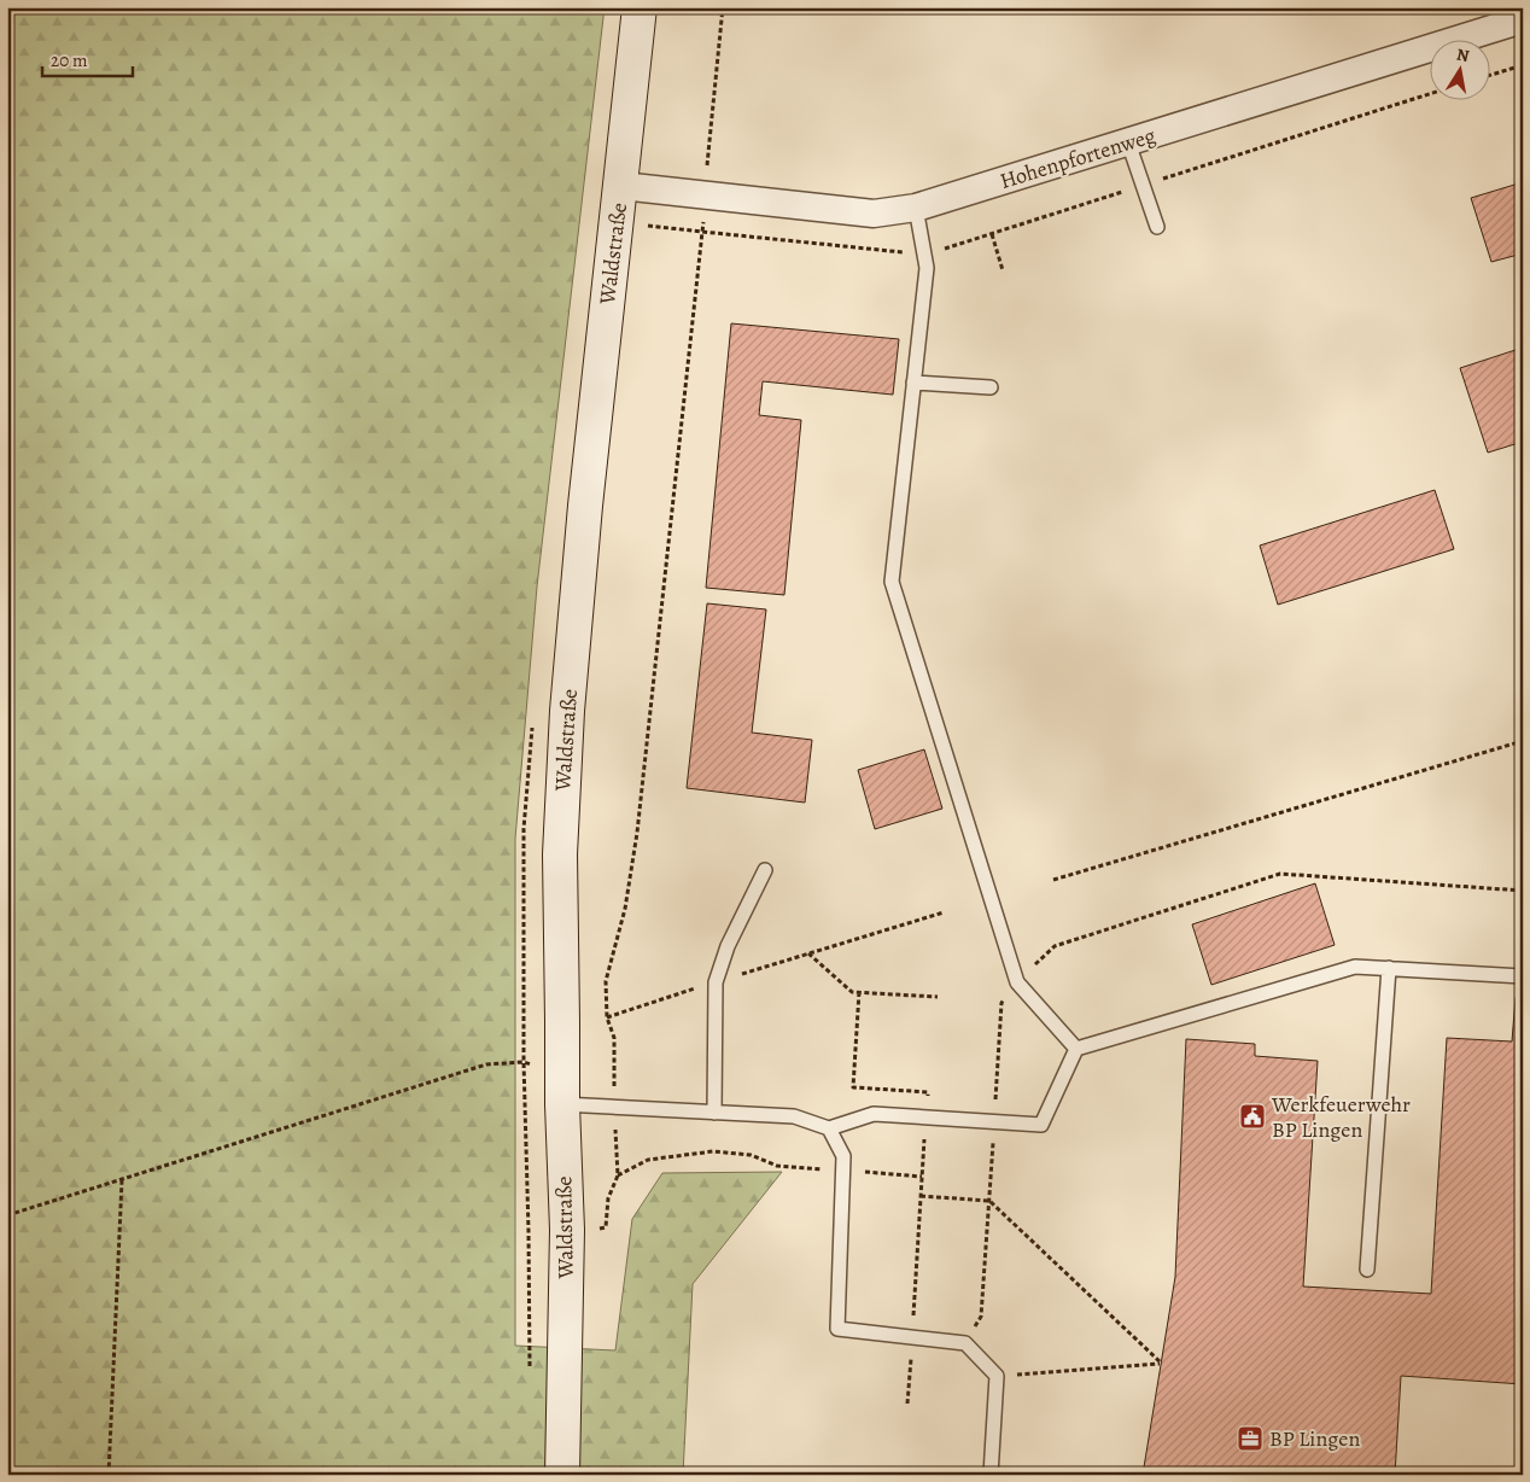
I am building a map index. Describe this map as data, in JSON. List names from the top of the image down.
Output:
{
  "streets": {
    "street": ["Hohenpfortenweg", "Waldstraße"]
  },
  "crossings": [
    ["Hohenpfortenweg", "Waldstraße"]
  ],
  "places": {
    "public building": ["Werkfeuerwehr BP Lingen"],
    "office": ["BP Lingen"]
  },
  "scale_bar": "20 m",
  "north": "top"
}
